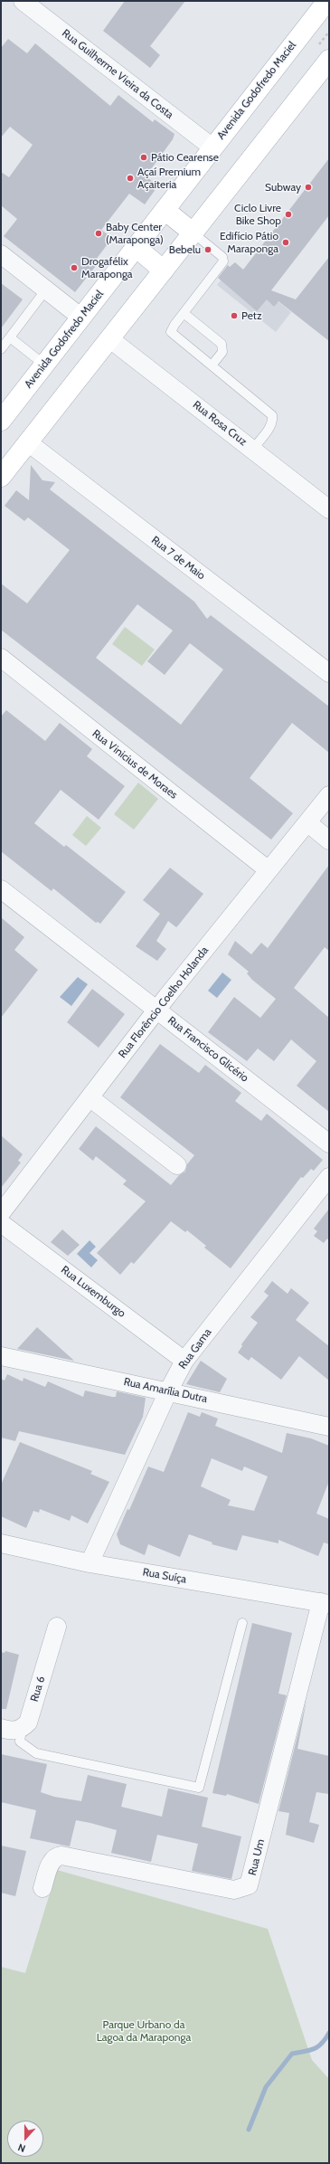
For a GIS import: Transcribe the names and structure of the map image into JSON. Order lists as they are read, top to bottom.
{
  "streets": {
    "main road": ["Avenida Godofredo Maciel"],
    "street": [
      "Rua Guilherme Vieira da Costa",
      "Rua Rosa Cruz",
      "Rua 7 de Maio",
      "Rua Vinicius de Moraes",
      "Rua Florêncio Coelho Holanda",
      "Rua Francisco Glicério",
      "Rua Luxemburgo",
      "Rua Gama",
      "Rua Amarília Dutra",
      "Rua Suíça",
      "Rua 6",
      "Rua Um"
    ]
  },
  "crossings": [
    ["Rua Guilherme Vieira da Costa", "Avenida Godofredo Maciel"],
    ["Rua Vinicius de Moraes", "Rua Florêncio Coelho Holanda"],
    ["Rua Florêncio Coelho Holanda", "Rua Francisco Glicério"],
    ["Rua Luxemburgo", "Rua Gama"],
    ["Rua Gama", "Rua Amarília Dutra"],
    ["Rua Gama", "Rua Suíça"],
    ["Rua Suíça", "Rua Um"]
  ],
  "parks": ["Parque Urbano da Lagoa da Maraponga"],
  "places": [
    "Pátio Cearense",
    "Açaí Premium Açaiteria",
    "Subway",
    "Ciclo Livre Bike Shop",
    "Baby Center (Maraponga)",
    "Edifício Pátio Maraponga",
    "Bebelu",
    "Drogafélix Maraponga",
    "Petz"
  ],
  "north": "bottom"
}
